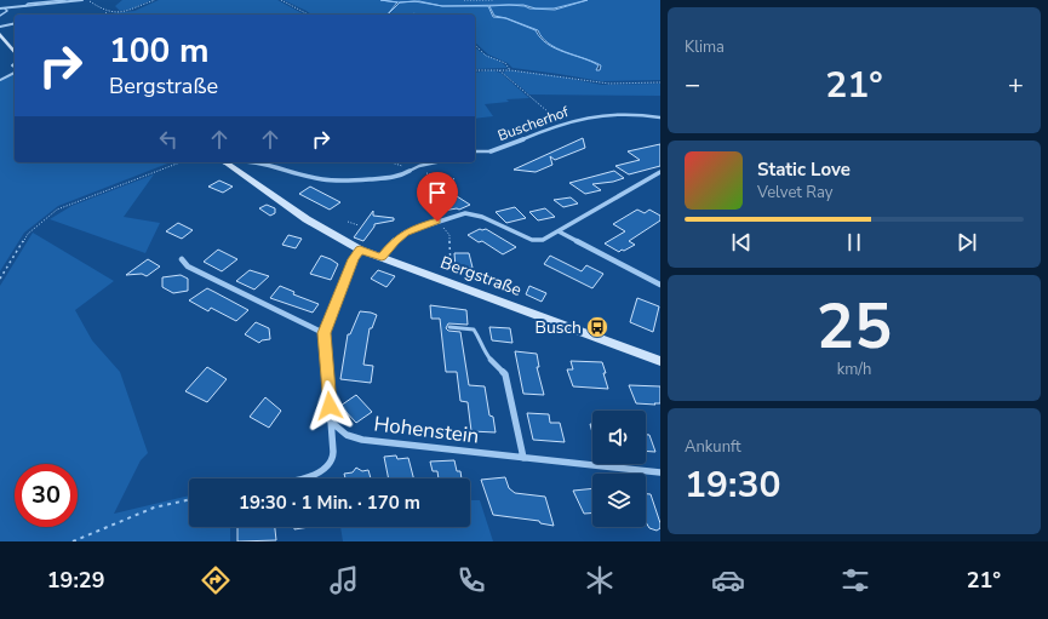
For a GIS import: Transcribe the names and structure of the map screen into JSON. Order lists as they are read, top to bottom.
{
  "streets": {
    "main road": ["Bergstraße"],
    "street": ["Buscherhof", "Hohenstein"]
  },
  "places": {
    "bus stop": ["Busch"]
  },
  "page": {
    "tile": [
      "Klima",
      ["25", "km/h"],
      ["Ankunft", "19:30"]
    ],
    "turn": ["100 m", "Bergstraße"],
    "heat": ["−", "21°", "+"],
    "song": ["Static Love", "Velvet Ray"],
    "limit": "30",
    "trip": "19:30 · 1 Min. · 170 m",
    "tabs": ["19:29", "21°"]
  }
}
